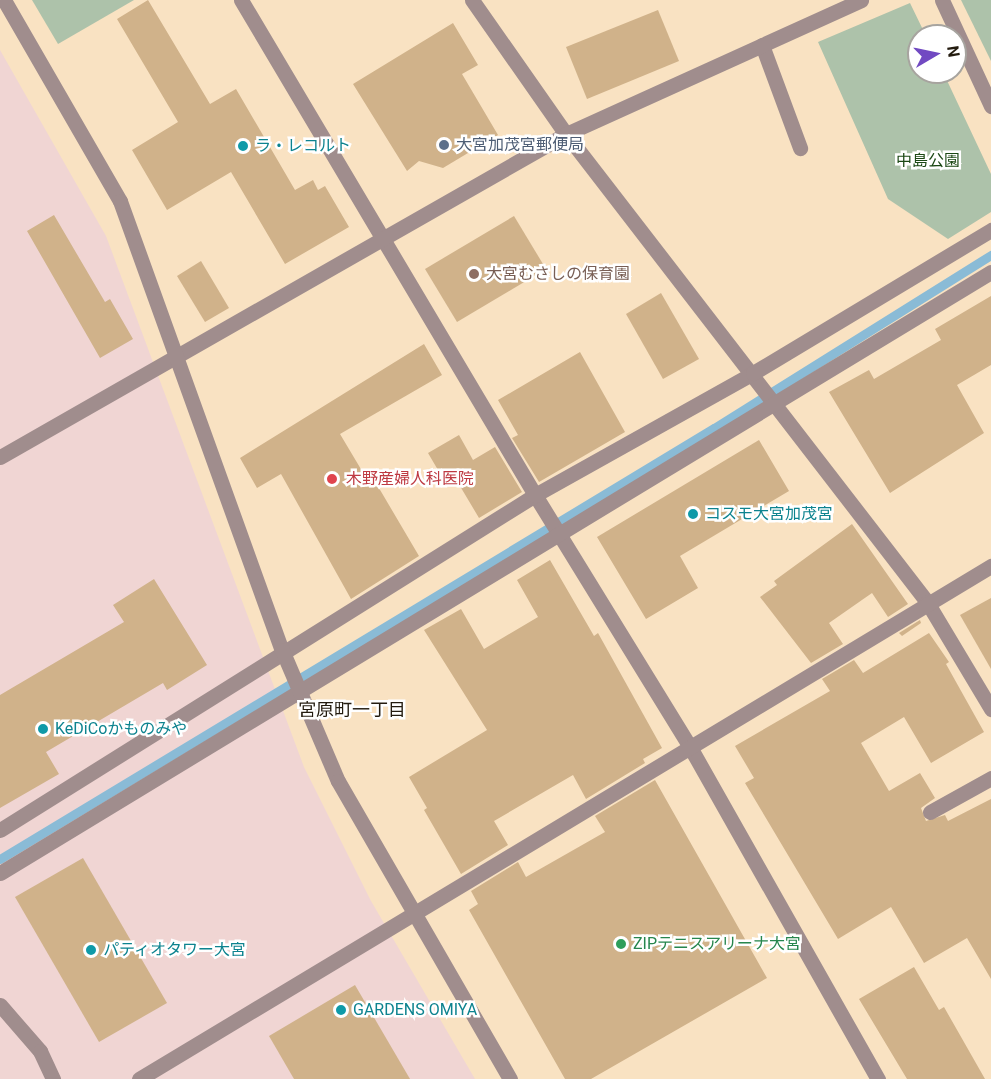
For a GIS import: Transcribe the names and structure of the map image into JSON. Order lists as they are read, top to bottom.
{
  "districts": ["宮原町一丁目"],
  "parks": ["中島公園"],
  "places": [
    "大宮加茂宮郵便局",
    "ラ・レコルト",
    "大宮むさしの保育園",
    "木野産婦人科医院",
    "コスモ大宮加茂宮",
    "KeDiCoかものみや",
    "ZIPテニスアリーナ大宮",
    "パティオタワー大宮",
    "GARDENS OMIYA"
  ],
  "north": "right"
}
